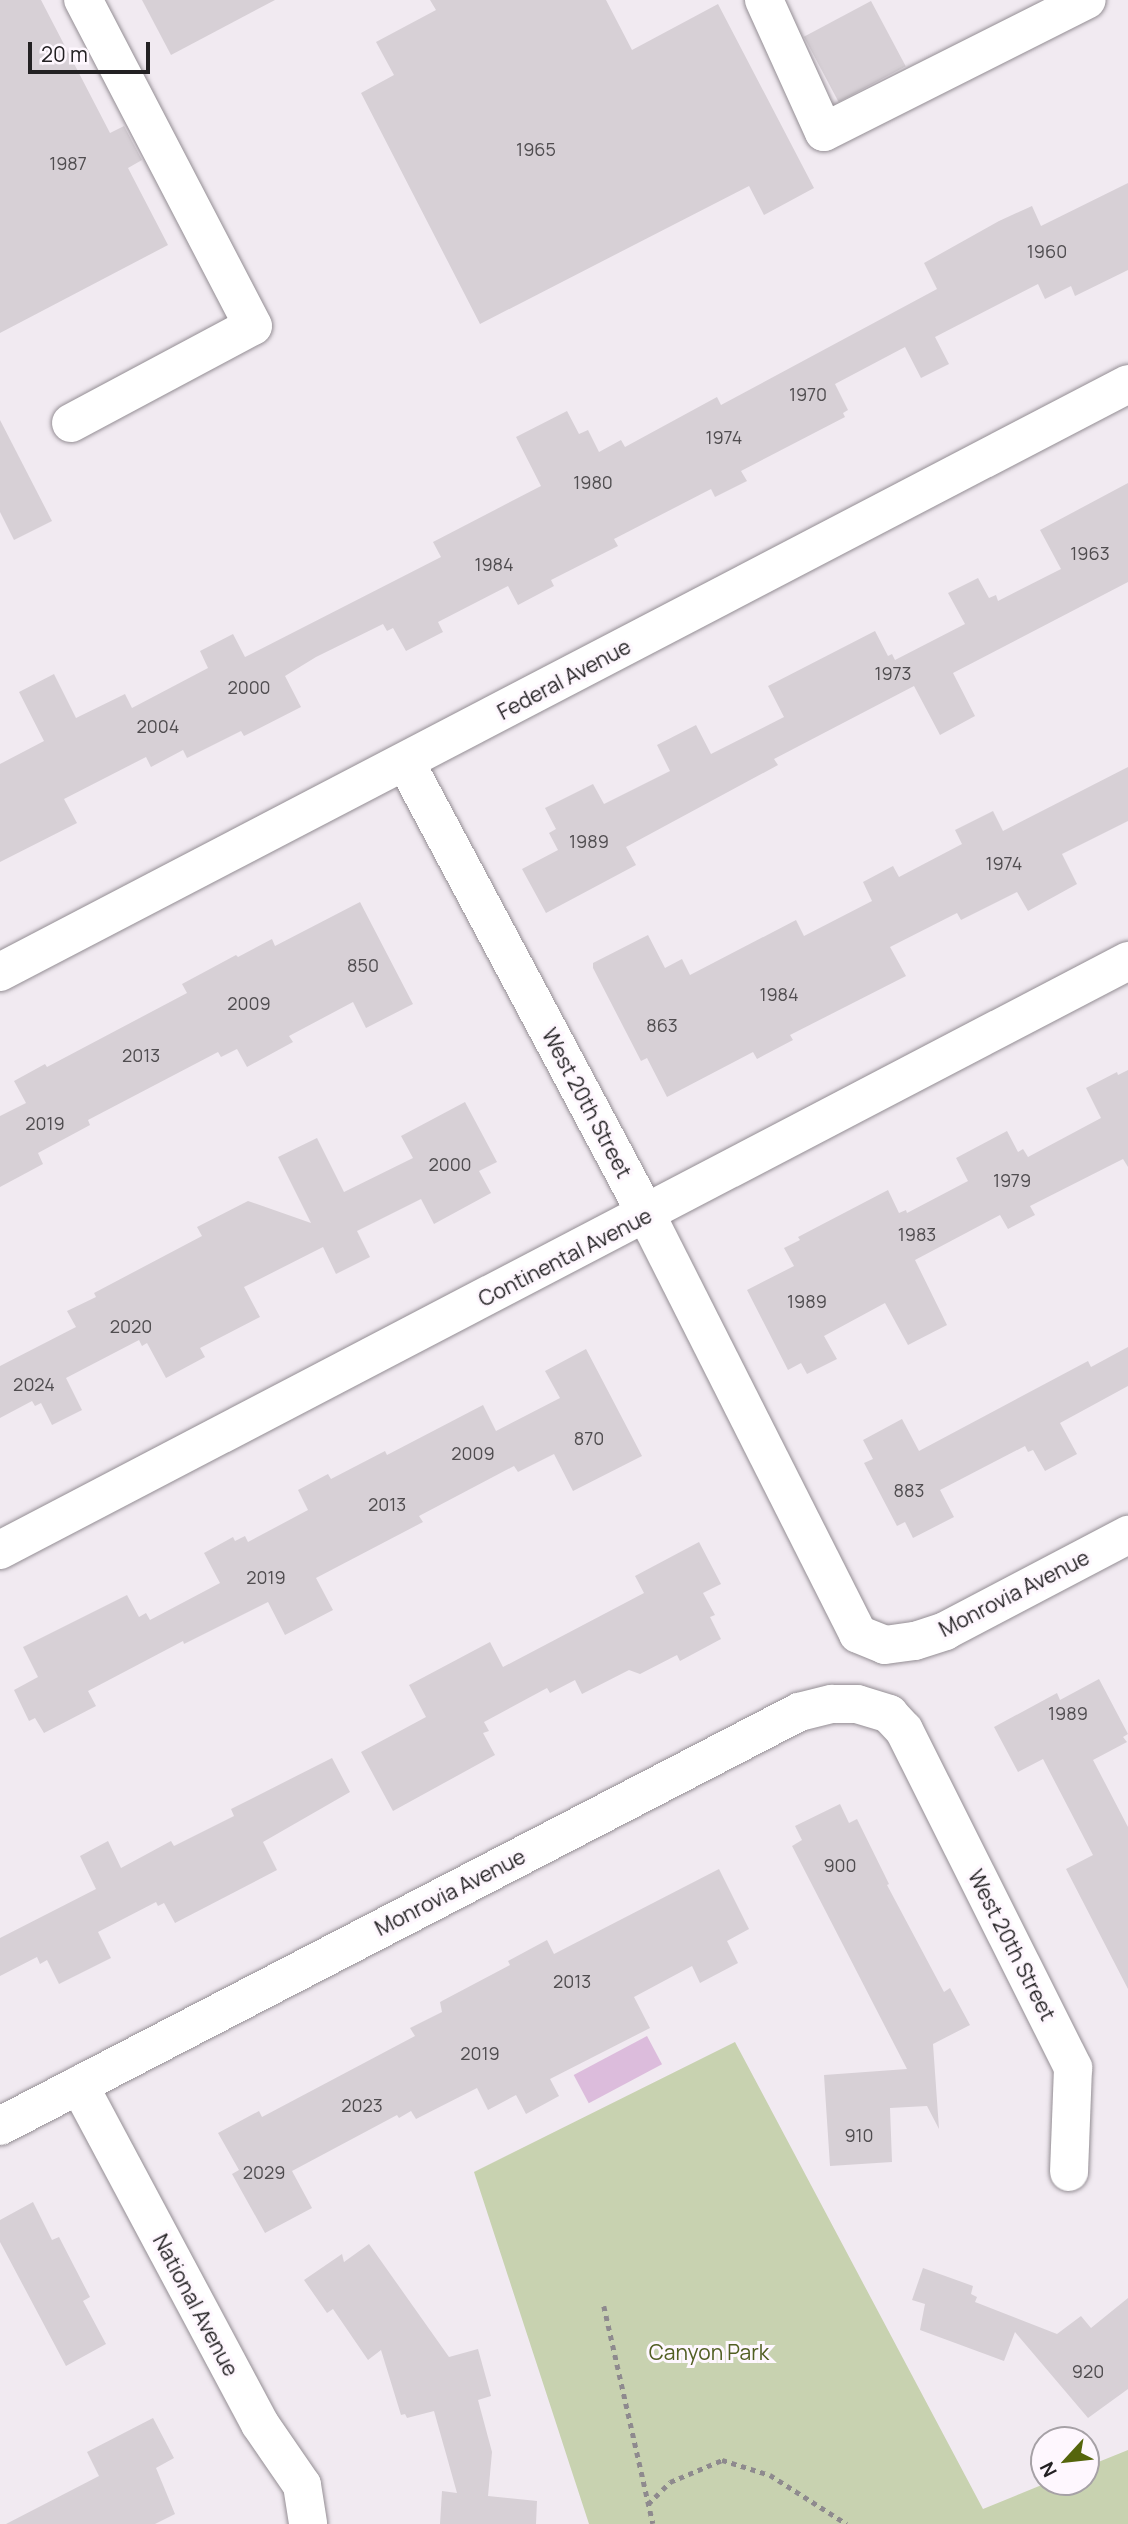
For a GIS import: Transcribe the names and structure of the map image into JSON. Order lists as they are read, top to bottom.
{
  "streets": {
    "street": [
      "Federal Avenue",
      "West 20th Street",
      "Continental Avenue",
      "Monrovia Avenue",
      "National Avenue"
    ]
  },
  "crossings": [
    ["Federal Avenue", "West 20th Street"],
    ["West 20th Street", "Continental Avenue"],
    ["West 20th Street", "Monrovia Avenue"],
    ["Monrovia Avenue", "National Avenue"]
  ],
  "parks": ["Canyon Park"],
  "house_numbers": [
    "1965",
    "1987",
    "1960",
    "1970",
    "1974",
    "1980",
    "1963",
    "1984",
    "1973",
    "2000",
    "2004",
    "1989",
    "1974",
    "850",
    "1984",
    "2009",
    "863",
    "2013",
    "2019",
    "2000",
    "1979",
    "1983",
    "1989",
    "2020",
    "2024",
    "870",
    "2009",
    "883",
    "2013",
    "2019",
    "1989",
    "900",
    "2013",
    "2019",
    "2023",
    "910",
    "2029",
    "920"
  ],
  "scale_bar": "20 m",
  "north": "bottom left"
}
